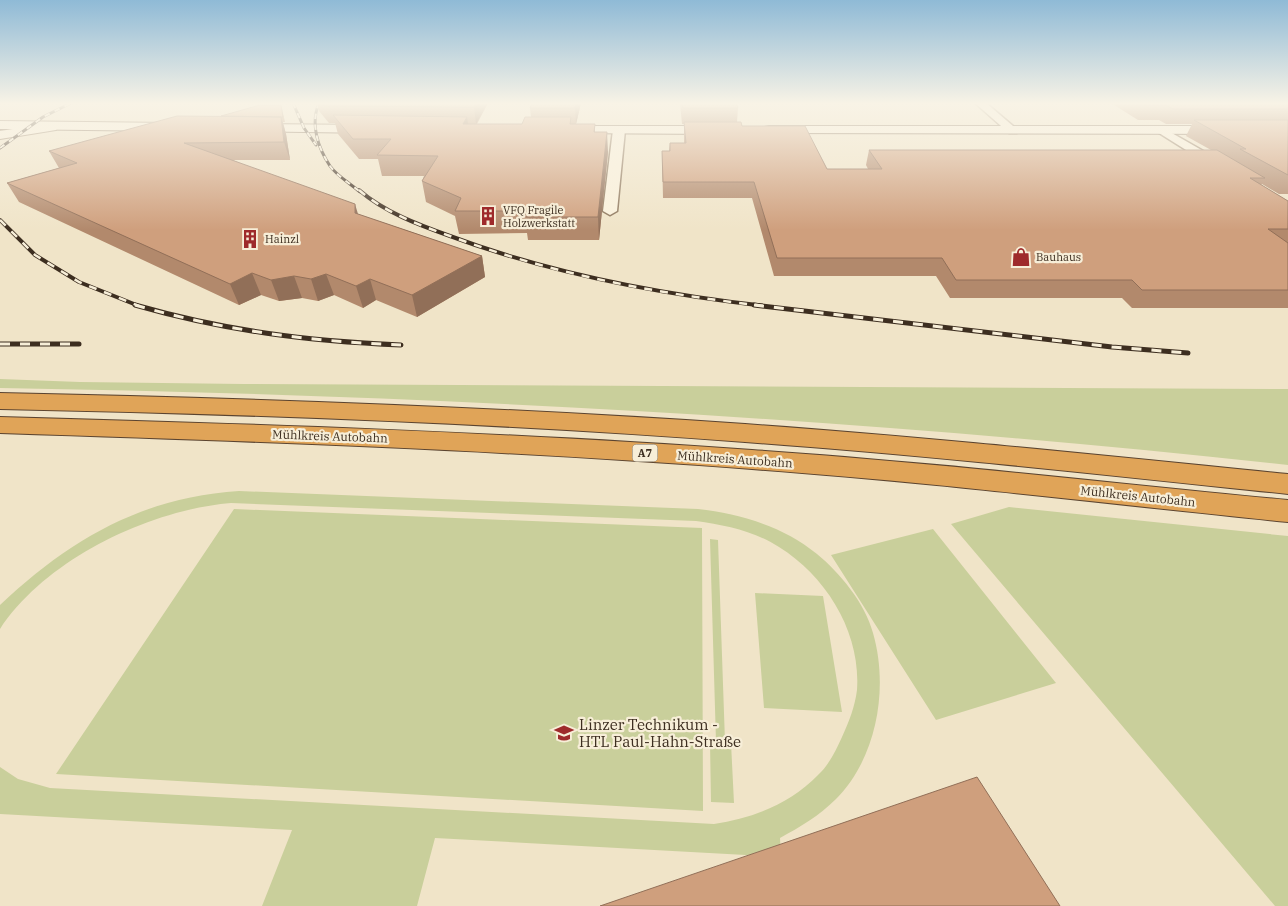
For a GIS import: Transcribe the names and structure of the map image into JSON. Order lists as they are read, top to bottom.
{
  "streets": {
    "highway": ["Mühlkreis Autobahn", "A7"]
  },
  "places": {
    "building": ["VFQ Fragile Holzwerkstatt", "Hainzl"],
    "shop": ["Bauhaus"],
    "school or university": ["Linzer Technikum - HTL Paul-Hahn-Straße"]
  }
}
